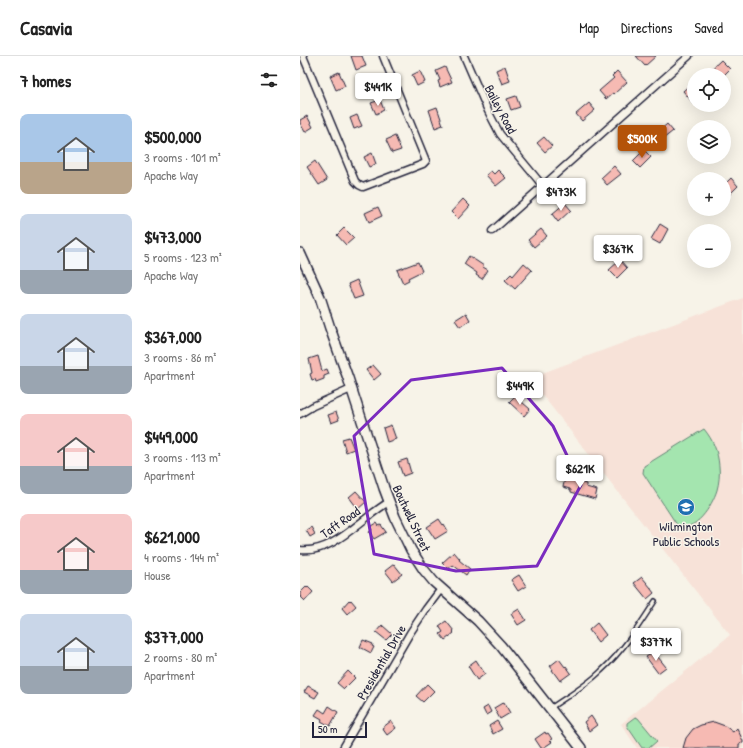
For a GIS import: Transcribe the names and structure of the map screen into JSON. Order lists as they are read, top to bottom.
{
  "streets": {
    "street": [
      "Bailey Road",
      "Boutwell Street",
      "Taft Road",
      "Presidential Drive"
    ]
  },
  "crossings": [
    ["Boutwell Street", "Taft Road"],
    ["Boutwell Street", "Presidential Drive"]
  ],
  "places": {
    "school or university": ["Wilmington Public Schools"]
  },
  "scale_bar": "50 m",
  "page": {
    "header": "Casavia",
    "nav": ["Map", "Directions", "Saved"],
    "heading": "7 homes",
    "map_buttons": ["+", "−"],
    "price": [
      "$441K",
      "$500K",
      "$473K",
      "$367K",
      "$449K",
      "$621K",
      "$377K"
    ],
    "list": [
      {
        "name": "$500,000",
        "note": "3 rooms · 101 m² · Apache Way"
      },
      {
        "name": "$473,000",
        "note": "5 rooms · 123 m² · Apache Way"
      },
      {
        "name": "$367,000",
        "note": "3 rooms · 86 m² · Apartment"
      },
      {
        "name": "$449,000",
        "note": "3 rooms · 113 m² · Apartment"
      },
      {
        "name": "$621,000",
        "note": "4 rooms · 144 m² · House"
      },
      {
        "name": "$377,000",
        "note": "2 rooms · 80 m² · Apartment"
      }
    ],
    "scale": "50 m"
  }
}
